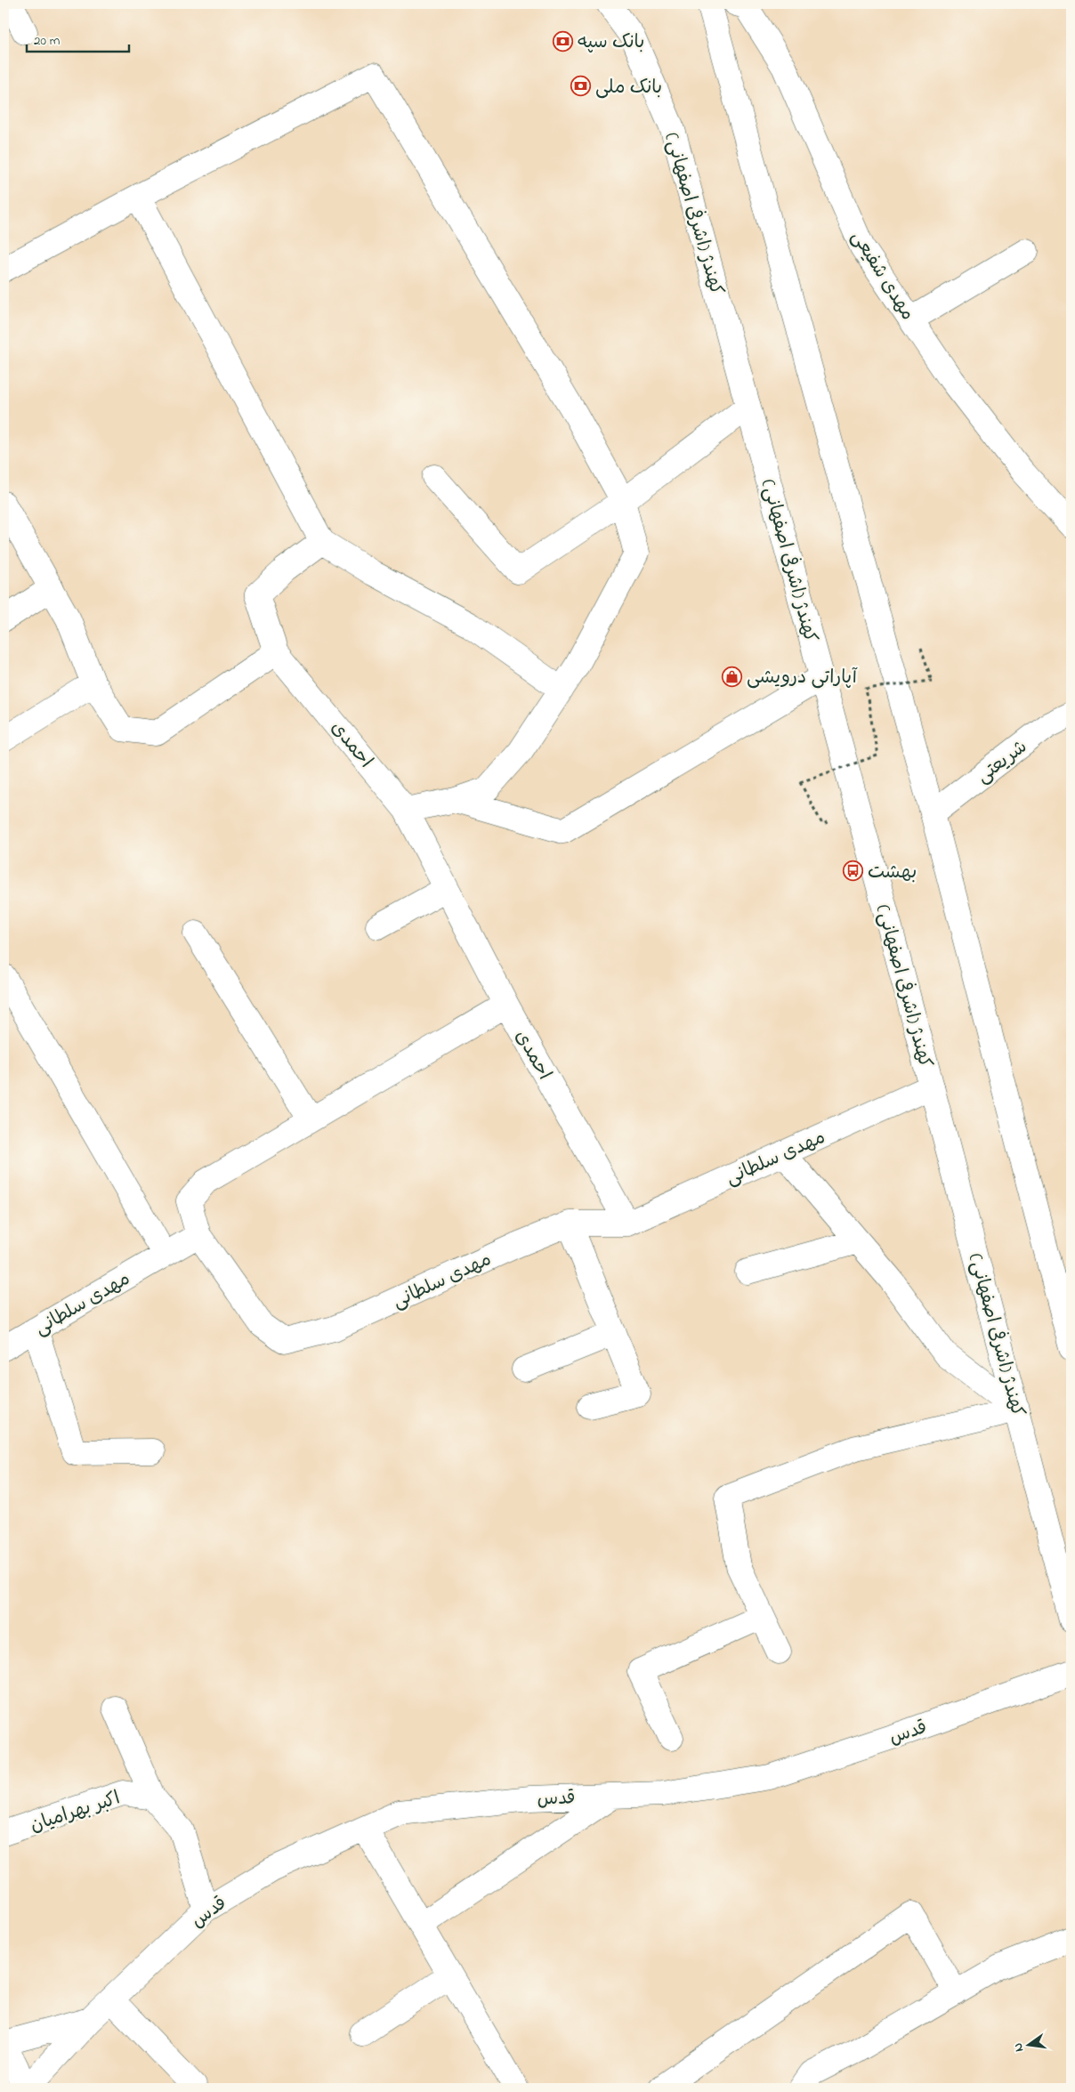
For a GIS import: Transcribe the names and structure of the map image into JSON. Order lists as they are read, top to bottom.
{
  "streets": {
    "street": [
      "کهندژ (اشرفی اصفهانی)",
      "مهدی شفیعی",
      "احمدی",
      "شریعتی",
      "مهدی سلطانی",
      "قدس",
      "اکبر بهرامیان"
    ]
  },
  "crossings": [
    ["کهندژ (اشرفی اصفهانی)", "مهدی سلطانی"],
    ["احمدی", "مهدی سلطانی"]
  ],
  "places": {
    "bank": ["بانک سپه", "بانک ملی"],
    "shop": ["آپاراتی درویشی"],
    "bus stop": ["بهشت"]
  },
  "scale_bar": "20 m",
  "north": "left"
}
